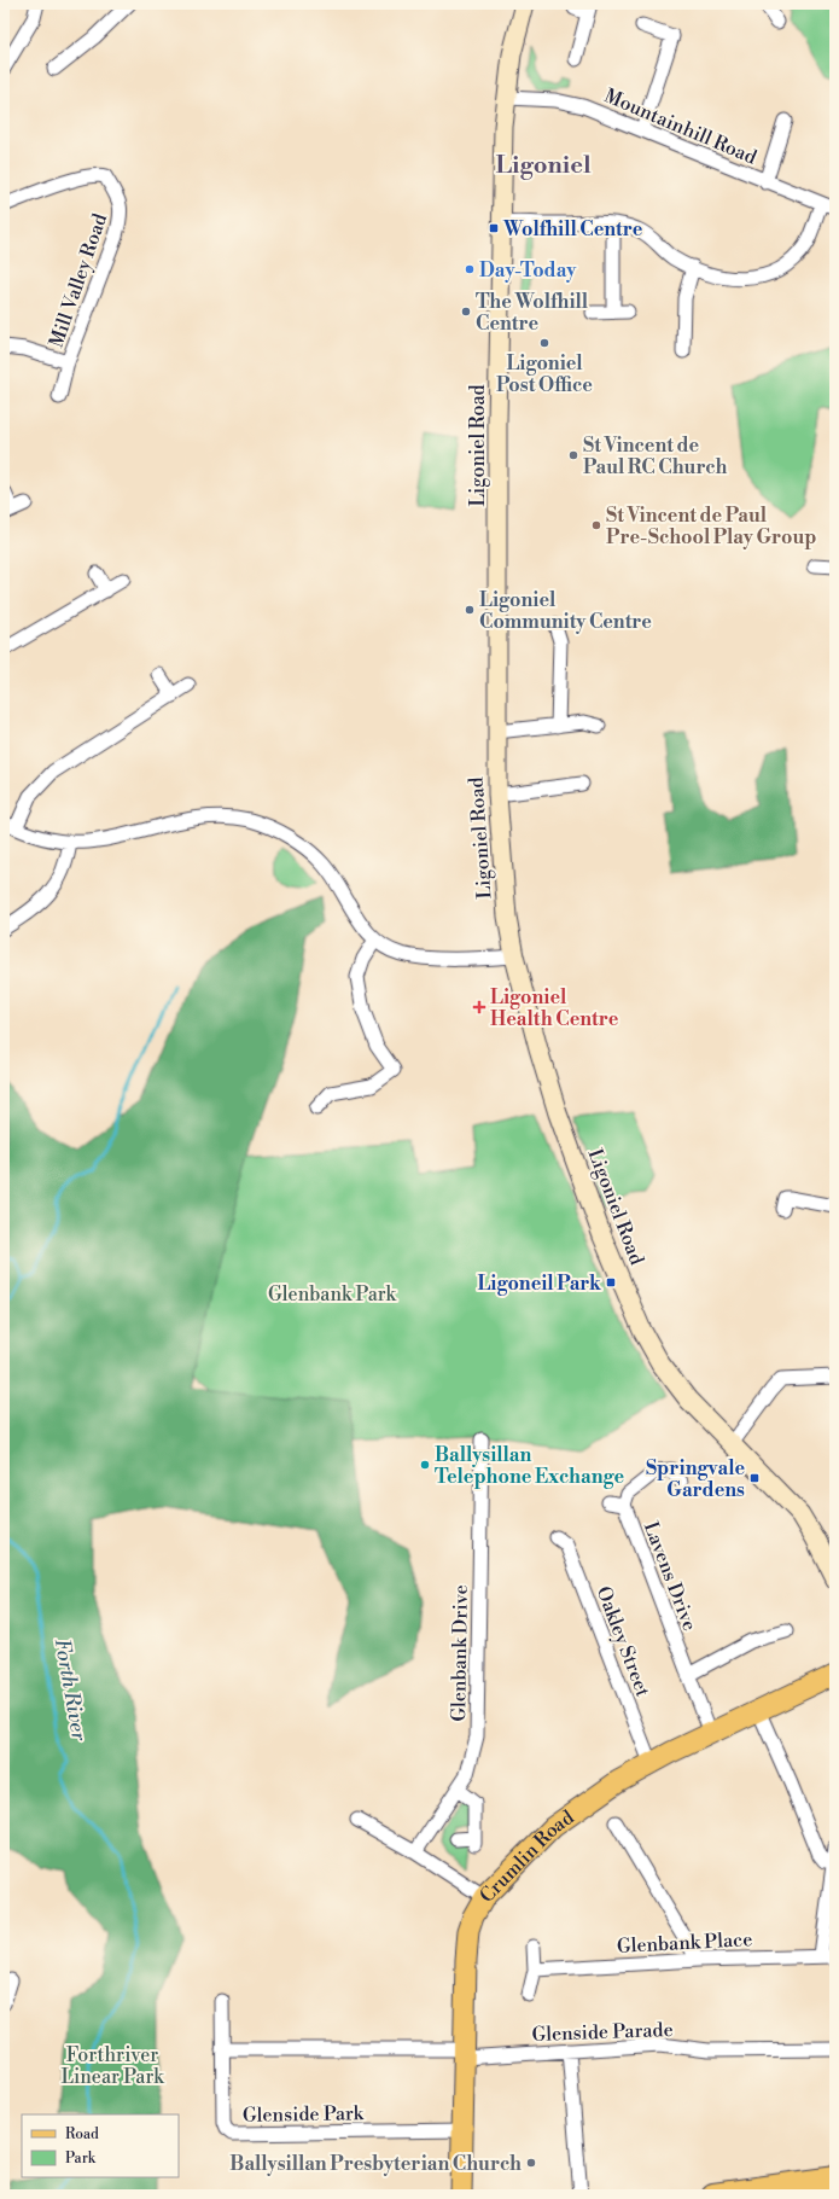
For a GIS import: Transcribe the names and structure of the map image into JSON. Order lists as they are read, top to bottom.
{
  "streets": {
    "main road": ["Crumlin Road"],
    "street": [
      "Mountainhill Road",
      "Mill Valley Road",
      "Ligoniel Road",
      "Lavens Drive",
      "Oakley Street",
      "Glenbank Drive",
      "Glenbank Place",
      "Glenside Parade",
      "Glenside Park"
    ]
  },
  "crossings": [
    ["Mountainhill Road", "Ligoniel Road"],
    ["Lavens Drive", "Crumlin Road"],
    ["Oakley Street", "Crumlin Road"],
    ["Crumlin Road", "Glenside Parade"],
    ["Crumlin Road", "Glenside Park"]
  ],
  "districts": ["Ligoniel"],
  "water": ["Forth River"],
  "parks": ["Glenbank Park", "Forthriver Linear Park"],
  "places": {
    "transit": ["Wolfhill Centre", "Ligoneil Park", "Springvale Gardens"],
    "other": [
      "Day-Today",
      "The Wolfhill Centre",
      "Ligoniel Post Office",
      "St Vincent de Paul RC Church",
      "St Vincent de Paul Pre-School Play Group",
      "Ligoniel Community Centre",
      "Ballysillan Telephone Exchange",
      "Ballysillan Presbyterian Church"
    ],
    "health": ["Ligoniel Health Centre"]
  },
  "legend": ["Road", "Park"]
}
